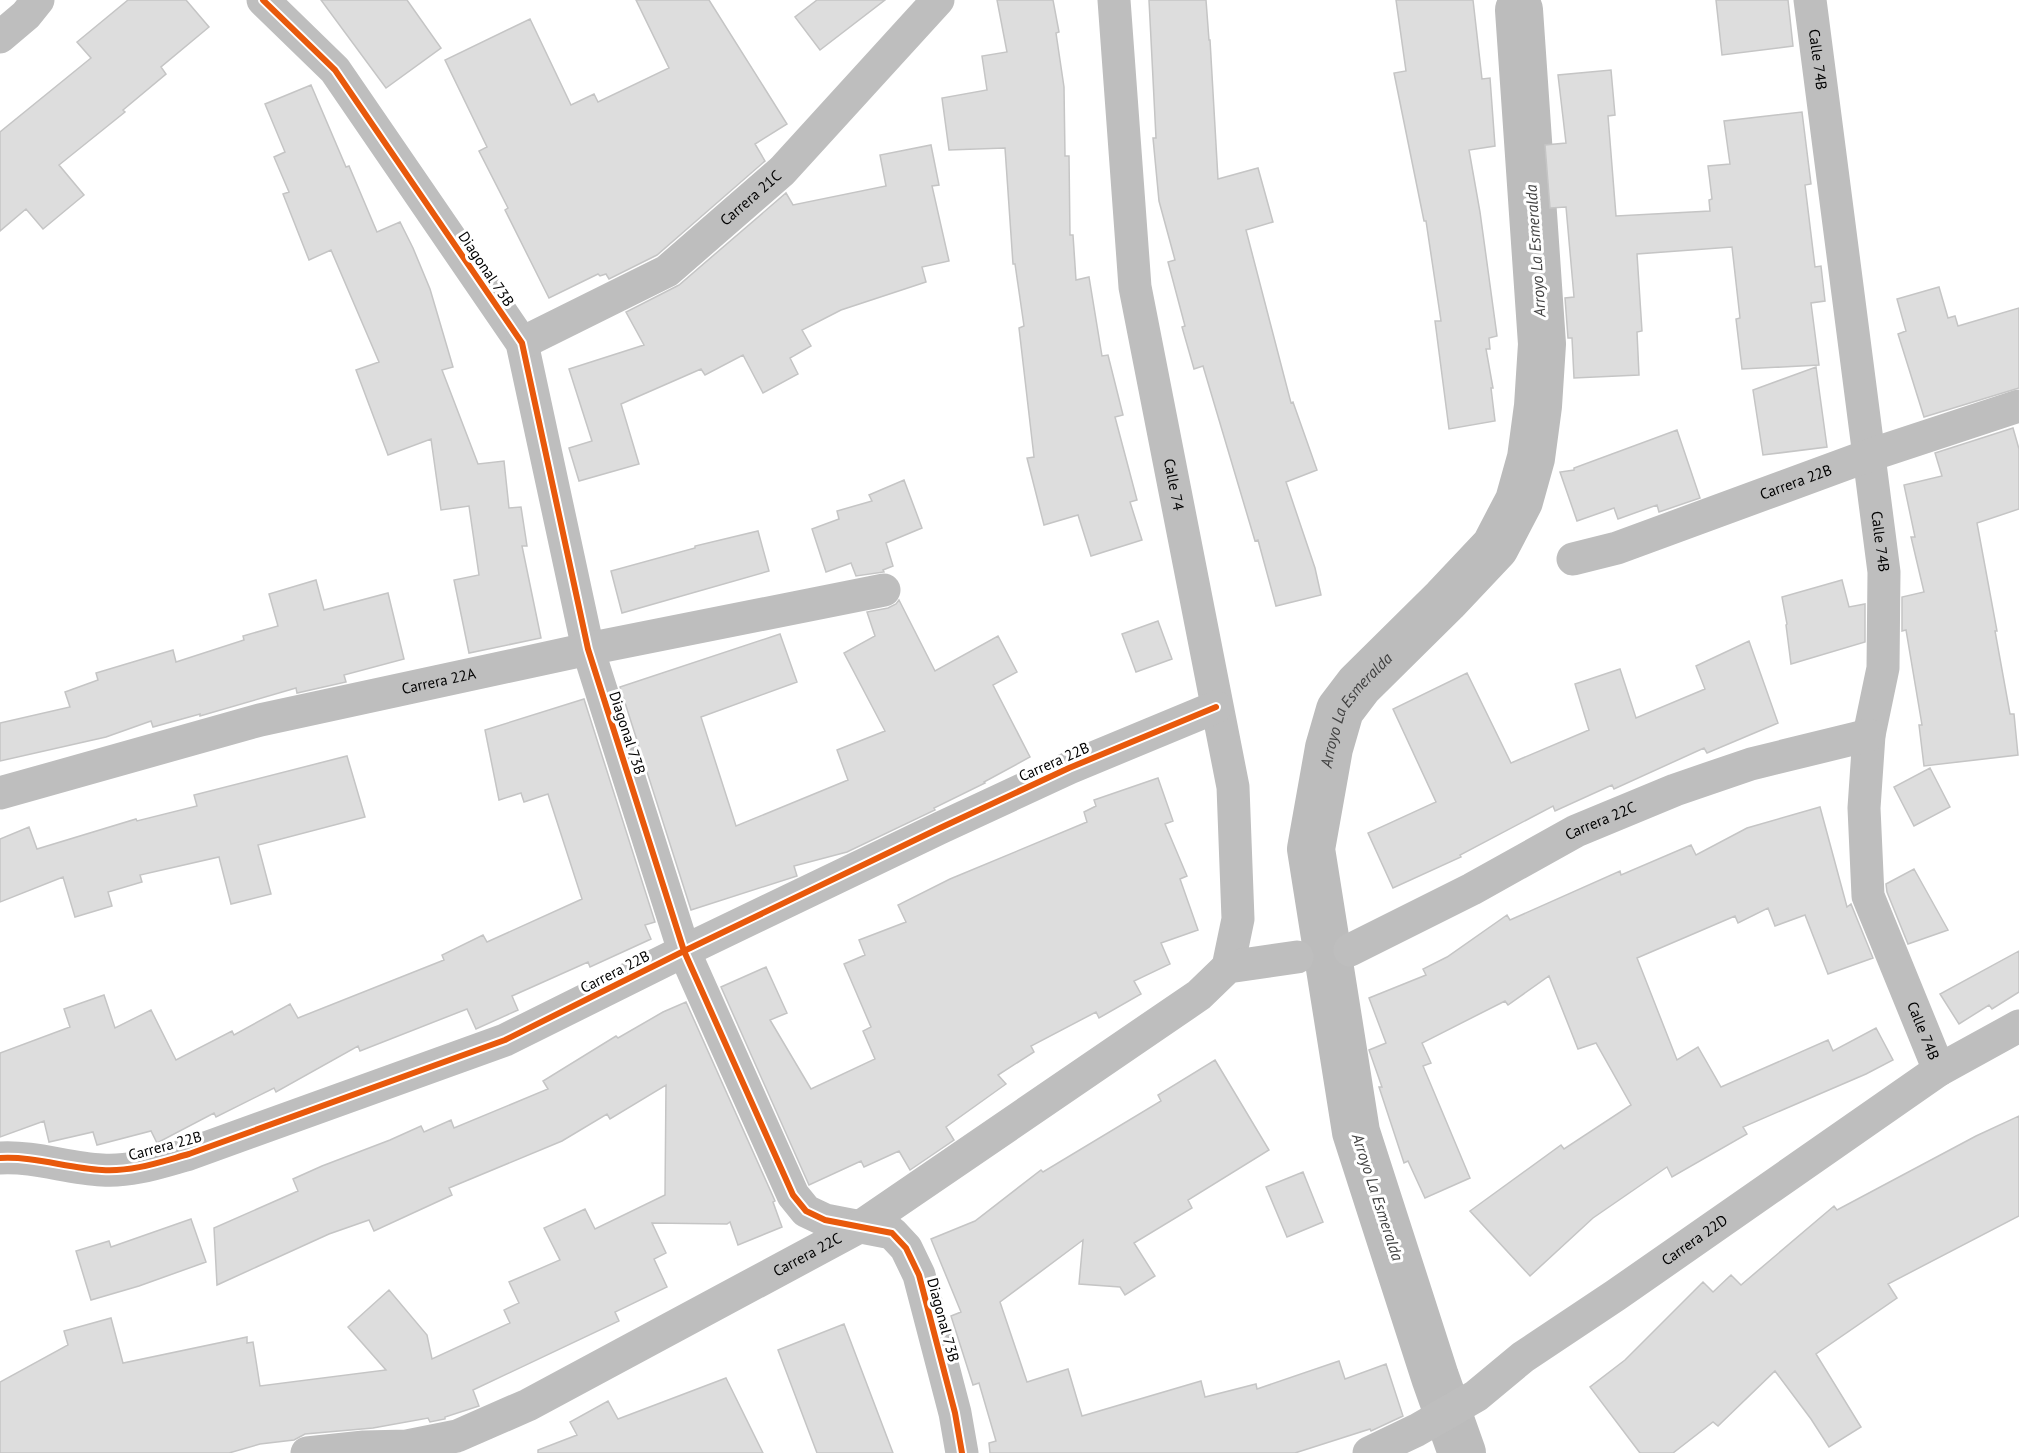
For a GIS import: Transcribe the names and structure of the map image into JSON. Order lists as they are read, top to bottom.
{
  "streets": {
    "street": [
      "Calle 74B",
      "Carrera 21C",
      "Diagonal 73B",
      "Carrera 22B",
      "Calle 74",
      "Carrera 22A",
      "Carrera 22C",
      "Carrera 22D"
    ]
  },
  "crossings": [
    ["Calle 74B", "Carrera 22B"],
    ["Calle 74B", "Carrera 22C"],
    ["Calle 74B", "Carrera 22D"],
    ["Carrera 21C", "Diagonal 73B"],
    ["Diagonal 73B", "Carrera 22B"],
    ["Diagonal 73B", "Carrera 22A"],
    ["Diagonal 73B", "Carrera 22C"],
    ["Carrera 22B", "Calle 74"],
    ["Calle 74", "Carrera 22C"]
  ],
  "water": ["Arroyo La Esmeralda"]
}
